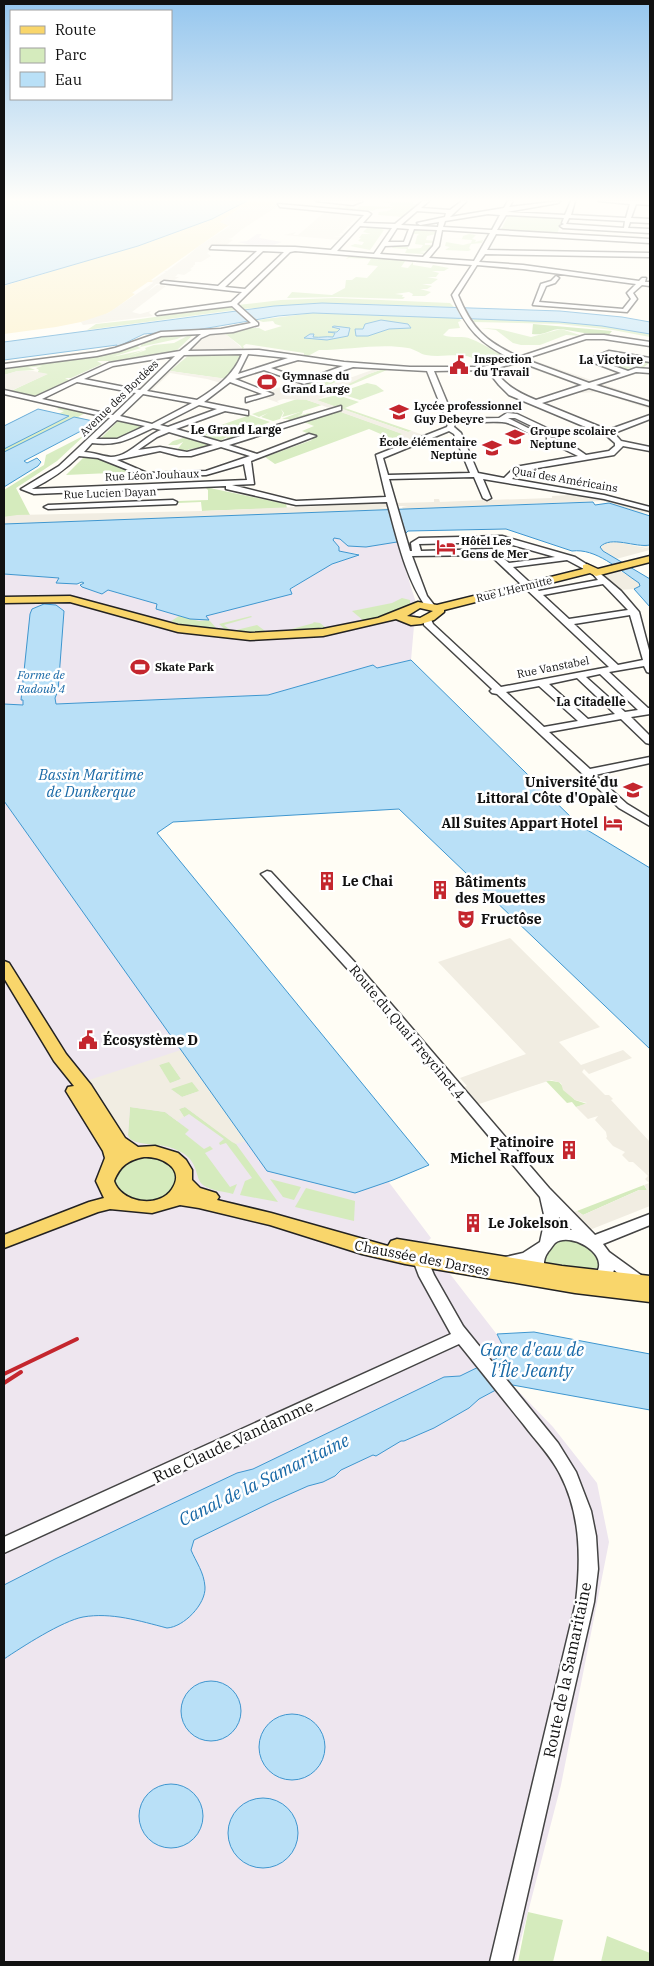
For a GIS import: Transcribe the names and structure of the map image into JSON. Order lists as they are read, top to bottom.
{
  "streets": {
    "main road": ["Rue L'Hermitte", "Chaussée des Darses"],
    "street": [
      "Avenue des Bordées",
      "Rue Léon Jouhaux",
      "Quai des Américains",
      "Rue Lucien Dayan",
      "Rue Vanstabel",
      "Route du Quai Freycinet 4",
      "Rue Claude Vandamme",
      "Route de la Samaritaine"
    ]
  },
  "crossings": [
    ["Avenue des Bordées", "Rue Léon Jouhaux"],
    ["Rue Léon Jouhaux", "Rue Lucien Dayan"],
    ["Route du Quai Freycinet 4", "Chaussée des Darses"],
    ["Rue Claude Vandamme", "Route de la Samaritaine"]
  ],
  "districts": ["La Victoire", "Le Grand Large", "La Citadelle"],
  "water": [
    "Forme de Radoub 4",
    "Bassin Maritime de Dunkerque",
    "Gare d'eau de l'Île Jeanty",
    "Canal de la Samaritaine"
  ],
  "places": {
    "public building": ["Inspection du Travail", "Écosystème D"],
    "sports": ["Gymnase du Grand Large", "Skate Park"],
    "school or university": [
      "Lycée professionnel Guy Debeyre",
      "Groupe scolaire Neptune",
      "École élémentaire Neptune",
      "Université du Littoral Côte d'Opale"
    ],
    "hotel": ["Hôtel Les Gens de Mer", "All Suites Appart Hotel"],
    "building": [
      "Le Chai",
      "Bâtiments des Mouettes",
      "Patinoire Michel Raffoux",
      "Le Jokelson"
    ],
    "theatre": ["Fructôse"]
  },
  "legend": ["Route", "Parc", "Eau"]
}
